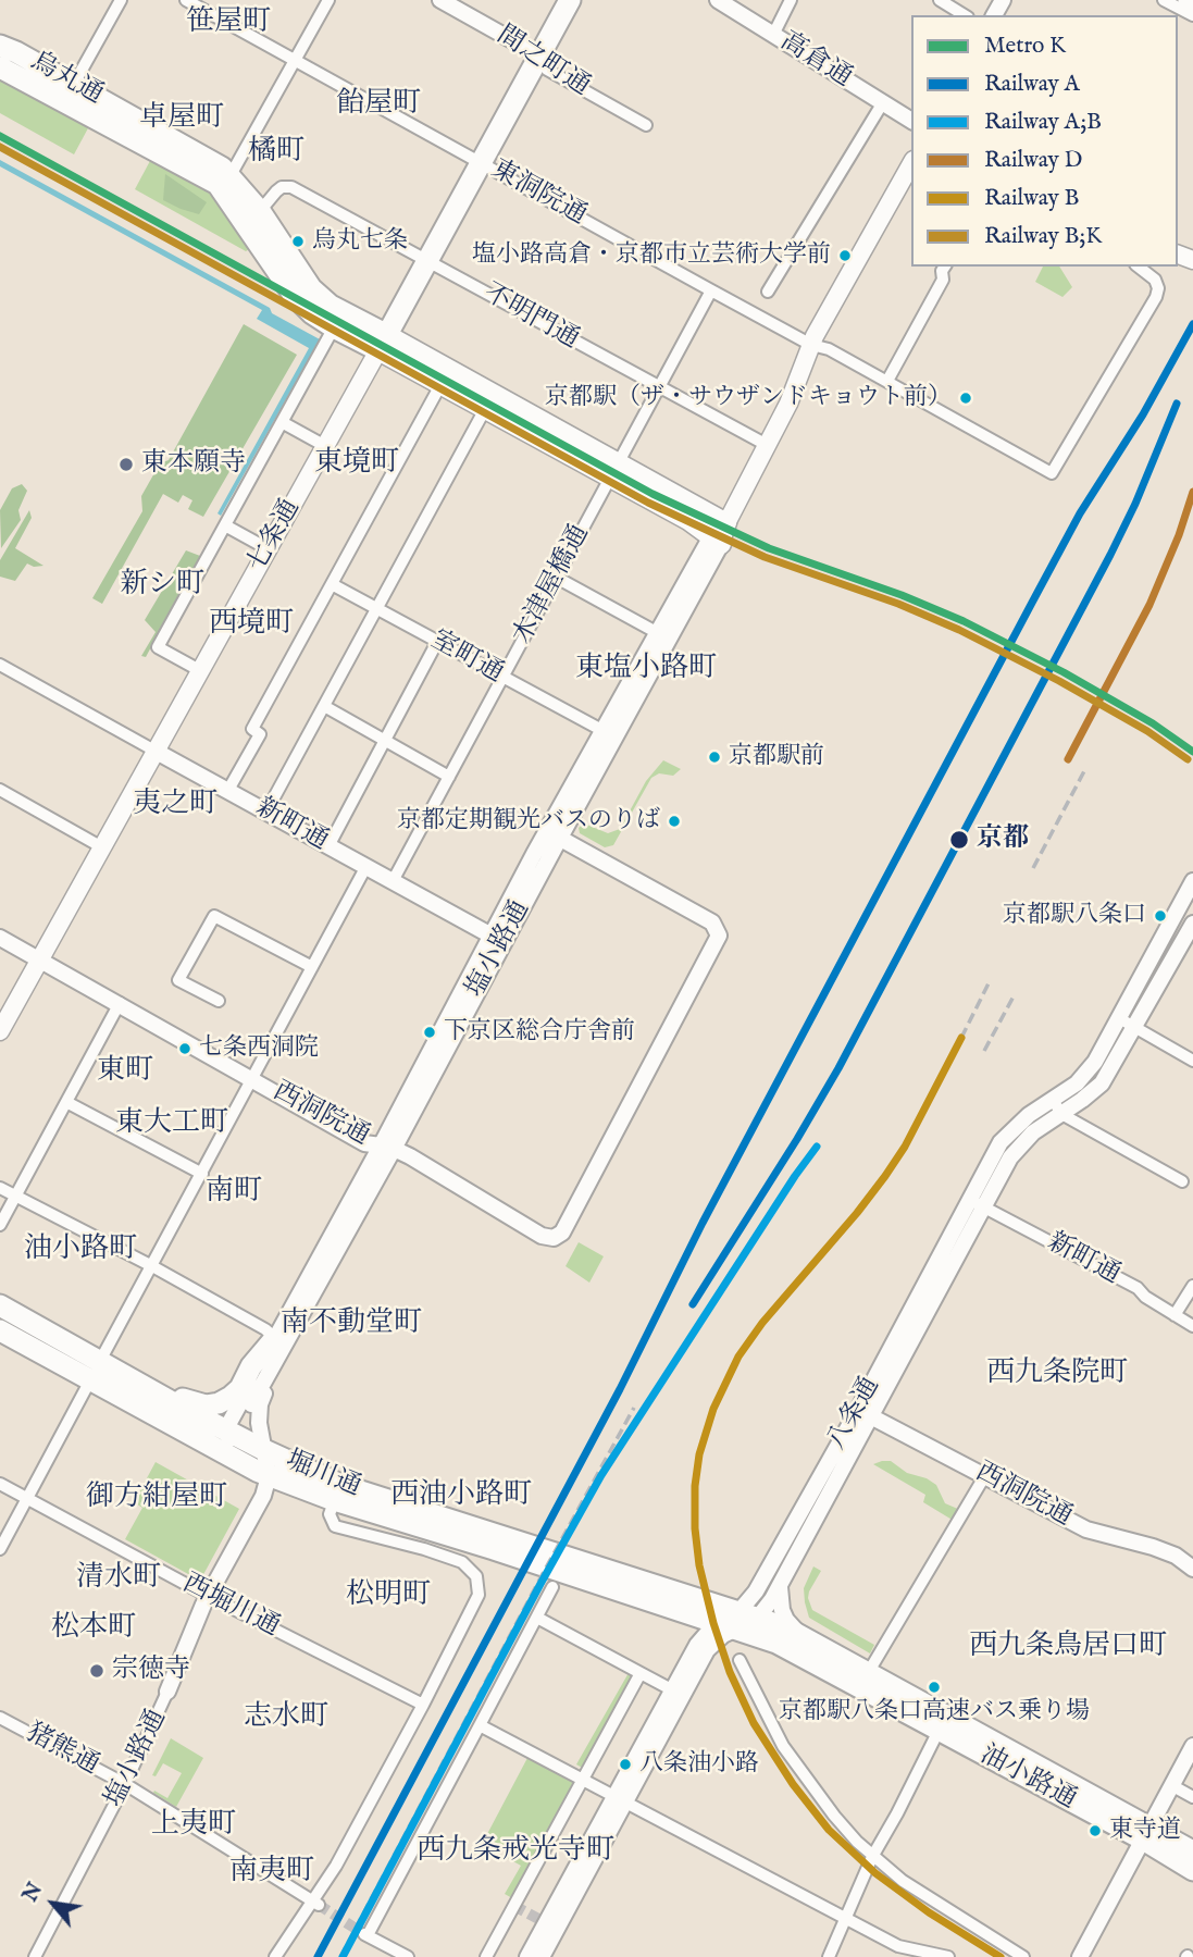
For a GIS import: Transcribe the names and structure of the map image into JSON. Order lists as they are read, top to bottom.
{
  "streets": {
    "highway": [
      "烏丸通",
      "七条通",
      "堀川通",
      "油小路通"
    ],
    "main road": ["塩小路通"],
    "street": [
      "高倉通",
      "間之町通",
      "東洞院通",
      "不明門通",
      "木津屋橋通",
      "室町通",
      "新町通",
      "西洞院通",
      "八条通",
      "西堀川通",
      "猪熊通"
    ]
  },
  "crossings": [
    ["間之町通", "七条通"],
    ["烏丸通", "不明門通"],
    ["烏丸通", "七条通"],
    ["烏丸通", "木津屋橋通"],
    ["烏丸通", "塩小路通"],
    ["東洞院通", "七条通"],
    ["東洞院通", "木津屋橋通"],
    ["東洞院通", "塩小路通"],
    ["不明門通", "七条通"],
    ["不明門通", "木津屋橋通"],
    ["不明門通", "塩小路通"],
    ["七条通", "新町通"],
    ["七条通", "西洞院通"],
    ["木津屋橋通", "室町通"],
    ["木津屋橋通", "新町通"],
    ["室町通", "塩小路通"],
    ["新町通", "塩小路通"],
    ["新町通", "八条通"],
    ["塩小路通", "西洞院通"],
    ["塩小路通", "堀川通"],
    ["塩小路通", "西堀川通"],
    ["塩小路通", "猪熊通"],
    ["西洞院通", "八条通"],
    ["八条通", "堀川通"],
    ["八条通", "油小路通"],
    ["堀川通", "油小路通"]
  ],
  "districts": [
    "笹屋町",
    "飴屋町",
    "卓屋町",
    "橘町",
    "東境町",
    "新シ町",
    "西境町",
    "東塩小路町",
    "夷之町",
    "東町",
    "東大工町",
    "南町",
    "油小路町",
    "南不動堂町",
    "西九条院町",
    "西油小路町",
    "御方紺屋町",
    "清水町",
    "松明町",
    "松本町",
    "西九条鳥居口町",
    "志水町",
    "上夷町",
    "西九条戒光寺町",
    "南夷町"
  ],
  "places": [
    "烏丸七条",
    "塩小路高倉・京都市立芸術大学前",
    "京都駅（ザ・サウザンドキョウト前）",
    "東本願寺",
    "京都駅前",
    "京都定期観光バスのりば",
    "京都",
    "京都駅八条口",
    "下京区総合庁舎前",
    "七条西洞院",
    "宗徳寺",
    "京都駅八条口高速バス乗り場",
    "八条油小路",
    "東寺道"
  ],
  "lines": [
    "metro line K",
    "rail line B;K",
    "rail line A",
    "rail line D",
    "rail line B",
    "rail line A;B"
  ],
  "legend": [
    "Metro K",
    "Railway A",
    "Railway A;B",
    "Railway D",
    "Railway B",
    "Railway B;K"
  ],
  "north": "top left"
}
